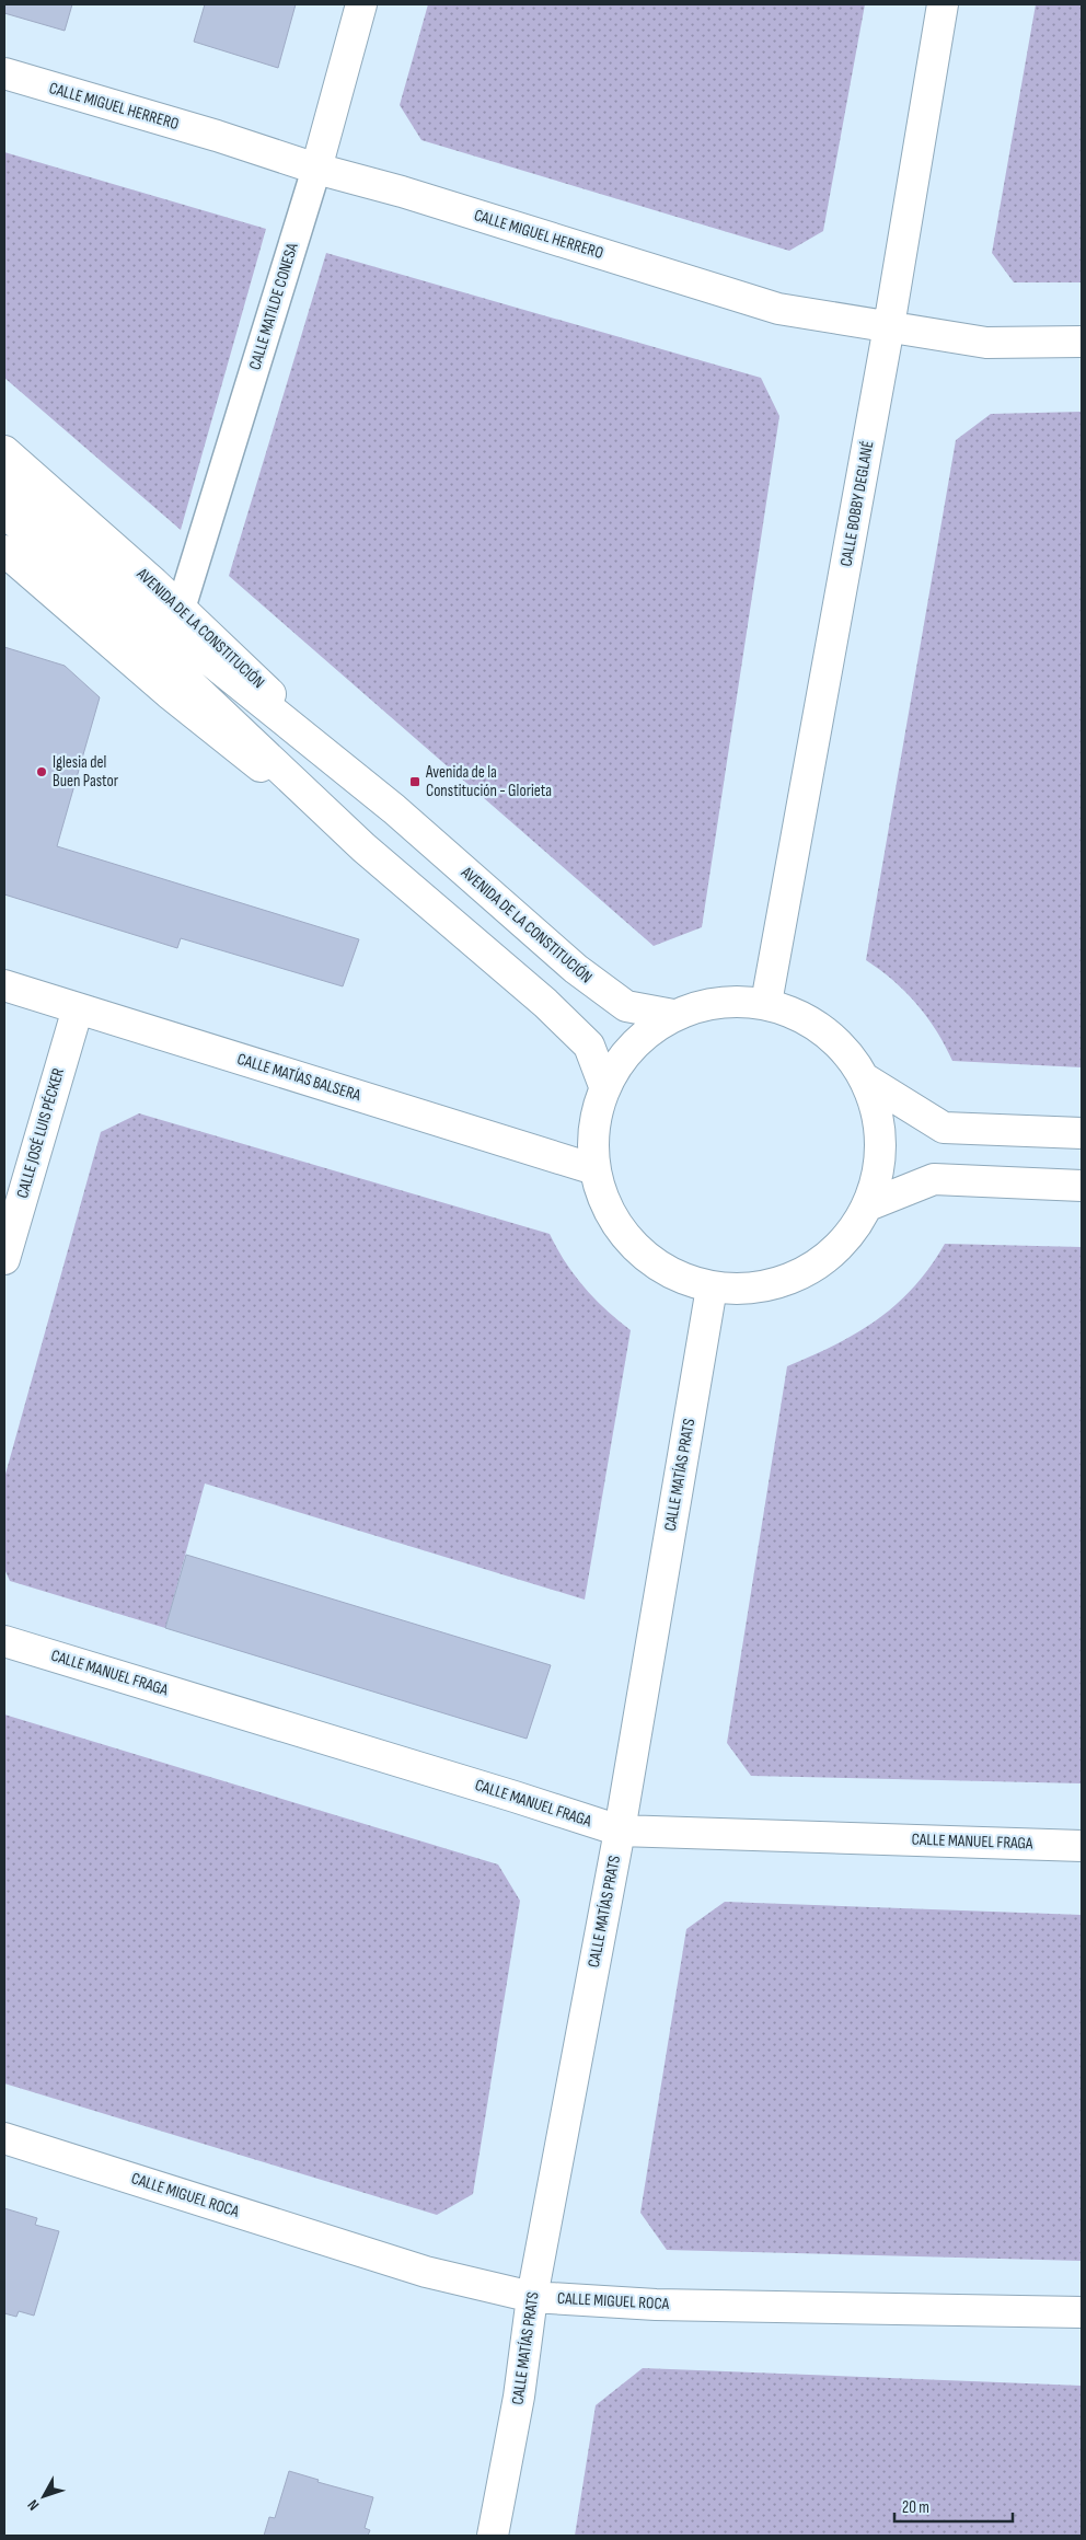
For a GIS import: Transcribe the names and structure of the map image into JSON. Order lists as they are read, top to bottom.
{
  "streets": {
    "street": [
      "CALLE MIGUEL HERRERO",
      "CALLE MATILDE CONESA",
      "CALLE BOBBY DEGLANÉ",
      "AVENIDA DE LA CONSTITUCIÓN",
      "CALLE MATÍAS BALSERA",
      "CALLE JOSÉ LUIS PÉCKER",
      "CALLE MATÍAS PRATS",
      "CALLE MANUEL FRAGA",
      "CALLE MIGUEL ROCA"
    ]
  },
  "crossings": [
    ["CALLE MIGUEL HERRERO", "CALLE MATILDE CONESA"],
    ["CALLE MIGUEL HERRERO", "CALLE BOBBY DEGLANÉ"],
    ["CALLE MATILDE CONESA", "AVENIDA DE LA CONSTITUCIÓN"],
    ["CALLE MATÍAS BALSERA", "CALLE JOSÉ LUIS PÉCKER"],
    ["CALLE MATÍAS PRATS", "CALLE MANUEL FRAGA"],
    ["CALLE MATÍAS PRATS", "CALLE MIGUEL ROCA"]
  ],
  "places": {
    "other": ["Iglesia del Buen Pastor"],
    "transit": ["Avenida de la Constitución - Glorieta"]
  },
  "scale_bar": "20 m",
  "north": "bottom left"
}
